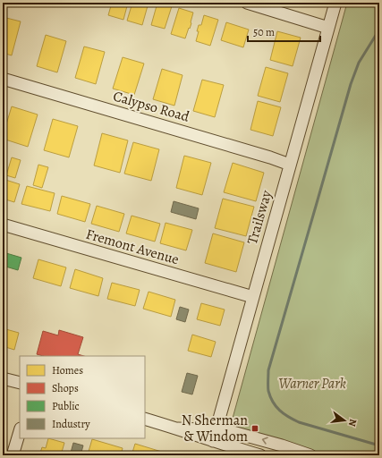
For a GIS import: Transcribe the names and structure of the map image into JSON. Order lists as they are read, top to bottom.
{
  "streets": {
    "street": ["Calypso Road", "Trailsway", "Fremont Avenue"]
  },
  "crossings": [
    ["Calypso Road", "Trailsway"],
    ["Trailsway", "Fremont Avenue"]
  ],
  "parks": ["Warner Park"],
  "places": {
    "transit": ["N Sherman & Windom"]
  },
  "legend": [
    "Homes",
    "Shops",
    "Public",
    "Industry"
  ],
  "scale_bar": "50 m",
  "north": "right"
}
